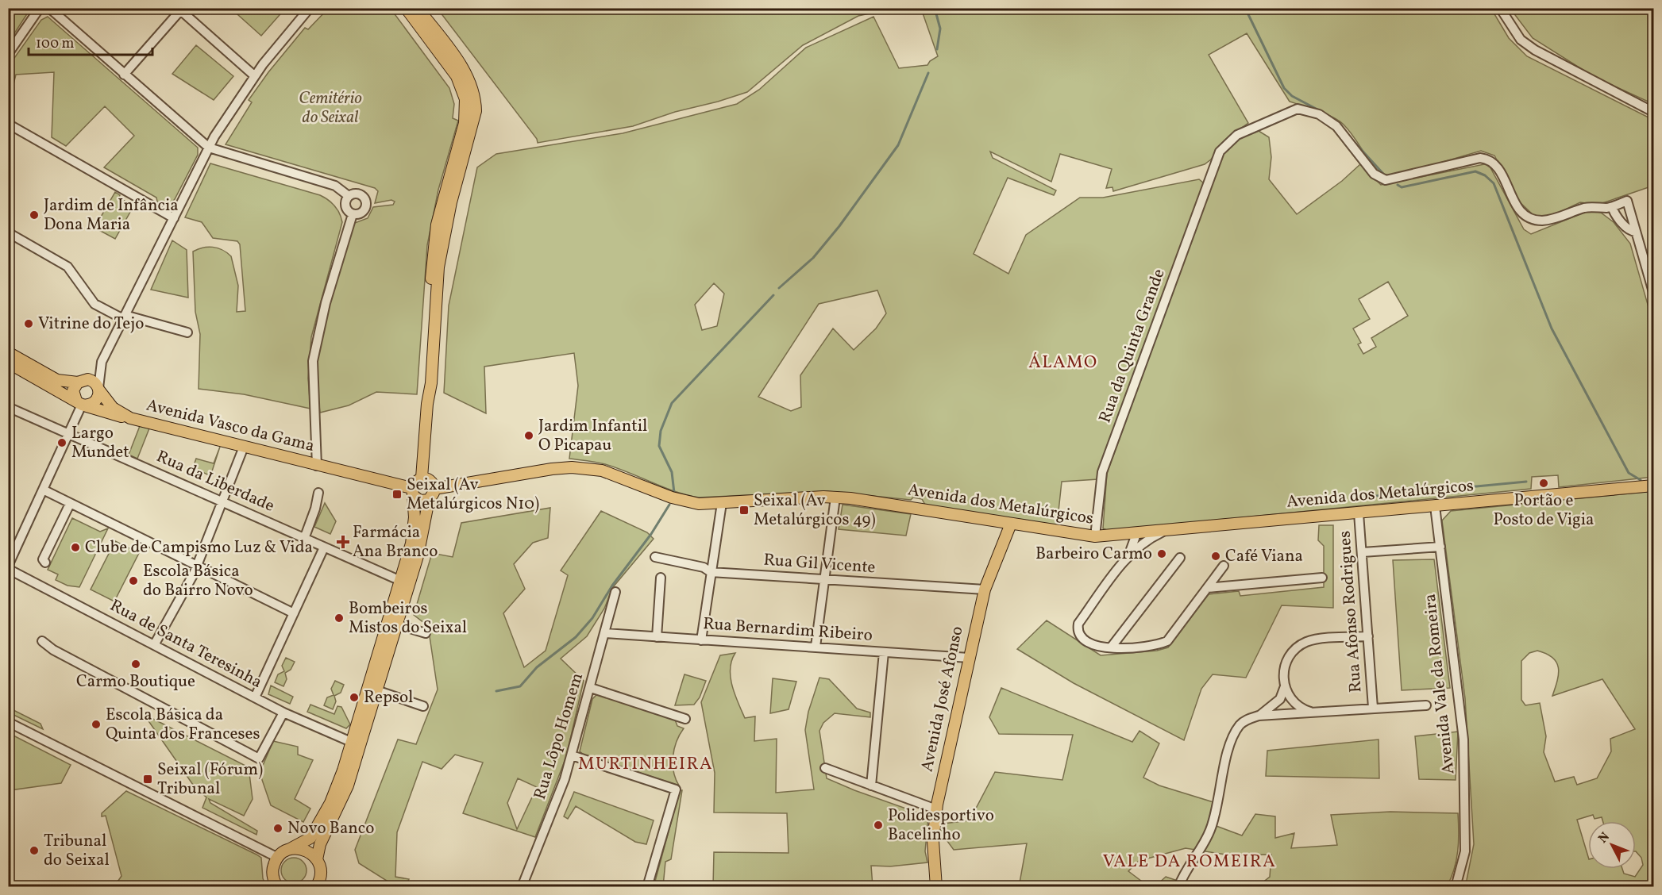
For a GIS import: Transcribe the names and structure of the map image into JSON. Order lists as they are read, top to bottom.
{
  "streets": {
    "main road": ["Avenida Vasco da Gama", "Avenida dos Metalúrgicos", "Avenida José Afonso"],
    "street": [
      "Rua da Quinta Grande",
      "Rua da Liberdade",
      "Rua Gil Vicente",
      "Rua Afonso Rodrigues",
      "Rua Bernardim Ribeiro",
      "Rua de Santa Teresinha",
      "Avenida Vale da Romeira",
      "Rua Lôpo Homem"
    ]
  },
  "crossings": [
    ["Rua da Quinta Grande", "Avenida dos Metalúrgicos"],
    ["Avenida dos Metalúrgicos", "Rua Afonso Rodrigues"],
    ["Avenida dos Metalúrgicos", "Avenida Vale da Romeira"],
    ["Avenida dos Metalúrgicos", "Avenida José Afonso"],
    ["Rua Gil Vicente", "Avenida José Afonso"],
    ["Rua Bernardim Ribeiro", "Avenida José Afonso"],
    ["Rua Bernardim Ribeiro", "Rua Lôpo Homem"]
  ],
  "districts": ["ÁLAMO", "MURTINHEIRA", "VALE DA ROMEIRA"],
  "parks": ["Cemitério do Seixal"],
  "places": {
    "other": [
      "Jardim de Infância Dona Maria",
      "Vitrine do Tejo",
      "Jardim Infantil O Picapau",
      "Largo Mundet",
      "Portão e Posto de Vigia",
      "Clube de Campismo Luz & Vida",
      "Barbeiro Carmo",
      "Café Viana",
      "Escola Básica do Bairro Novo",
      "Bombeiros Mistos do Seixal",
      "Carmo Boutique",
      "Repsol",
      "Escola Básica da Quinta dos Franceses",
      "Polidesportivo Bacelinho",
      "Novo Banco",
      "Tribunal do Seixal"
    ],
    "transit": ["Seixal (Av Metalúrgicos N10)", "Seixal (Av Metalúrgicos 49)", "Seixal (Fórum) Tribunal"],
    "health": ["Farmácia Ana Branco"]
  },
  "scale_bar": "100 m",
  "north": "top left"
}
